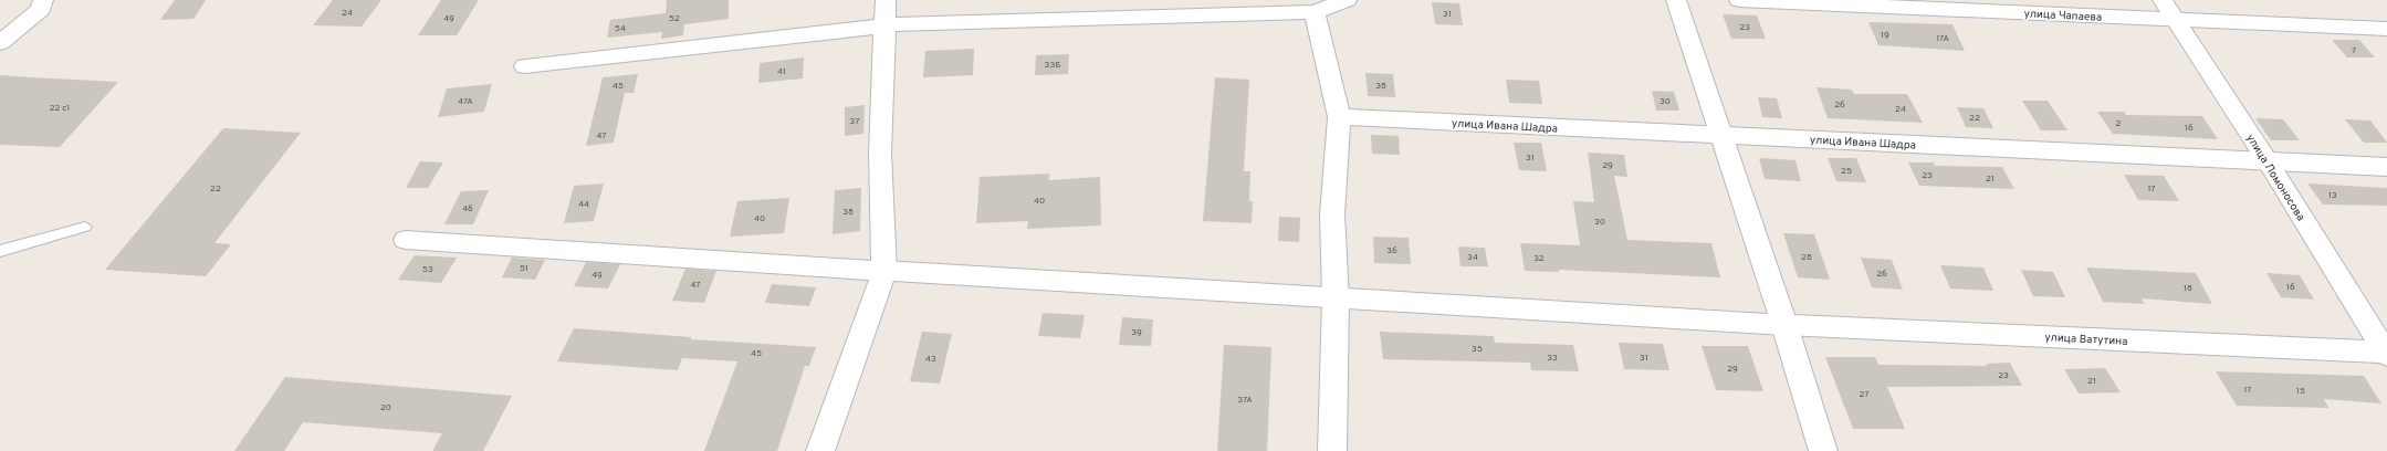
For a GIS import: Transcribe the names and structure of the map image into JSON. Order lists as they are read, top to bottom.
{
  "streets": {
    "street": [
      "улица Чапаева",
      "улица Ивана Шадра",
      "улица Ломоносова",
      "улица Ватутина"
    ]
  },
  "crossings": [
    ["улица Чапаева", "улица Ломоносова"],
    ["улица Ивана Шадра", "улица Ломоносова"],
    ["улица Ломоносова", "улица Ватутина"]
  ],
  "house_numbers": [
    "24",
    "31",
    "49",
    "52",
    "23",
    "54",
    "19",
    "17А",
    "7",
    "33Б",
    "41",
    "45",
    "38",
    "47А",
    "30",
    "26",
    "22 с1",
    "24",
    "22",
    "37",
    "2",
    "16",
    "47",
    "31",
    "29",
    "25",
    "23",
    "21",
    "22",
    "17",
    "13",
    "40",
    "44",
    "46",
    "38",
    "40",
    "30",
    "36",
    "34",
    "28",
    "32",
    "51",
    "53",
    "26",
    "49",
    "47",
    "16",
    "18",
    "39",
    "35",
    "45",
    "33",
    "31",
    "43",
    "29",
    "23",
    "21",
    "17",
    "15",
    "27",
    "37А",
    "20"
  ]
}
